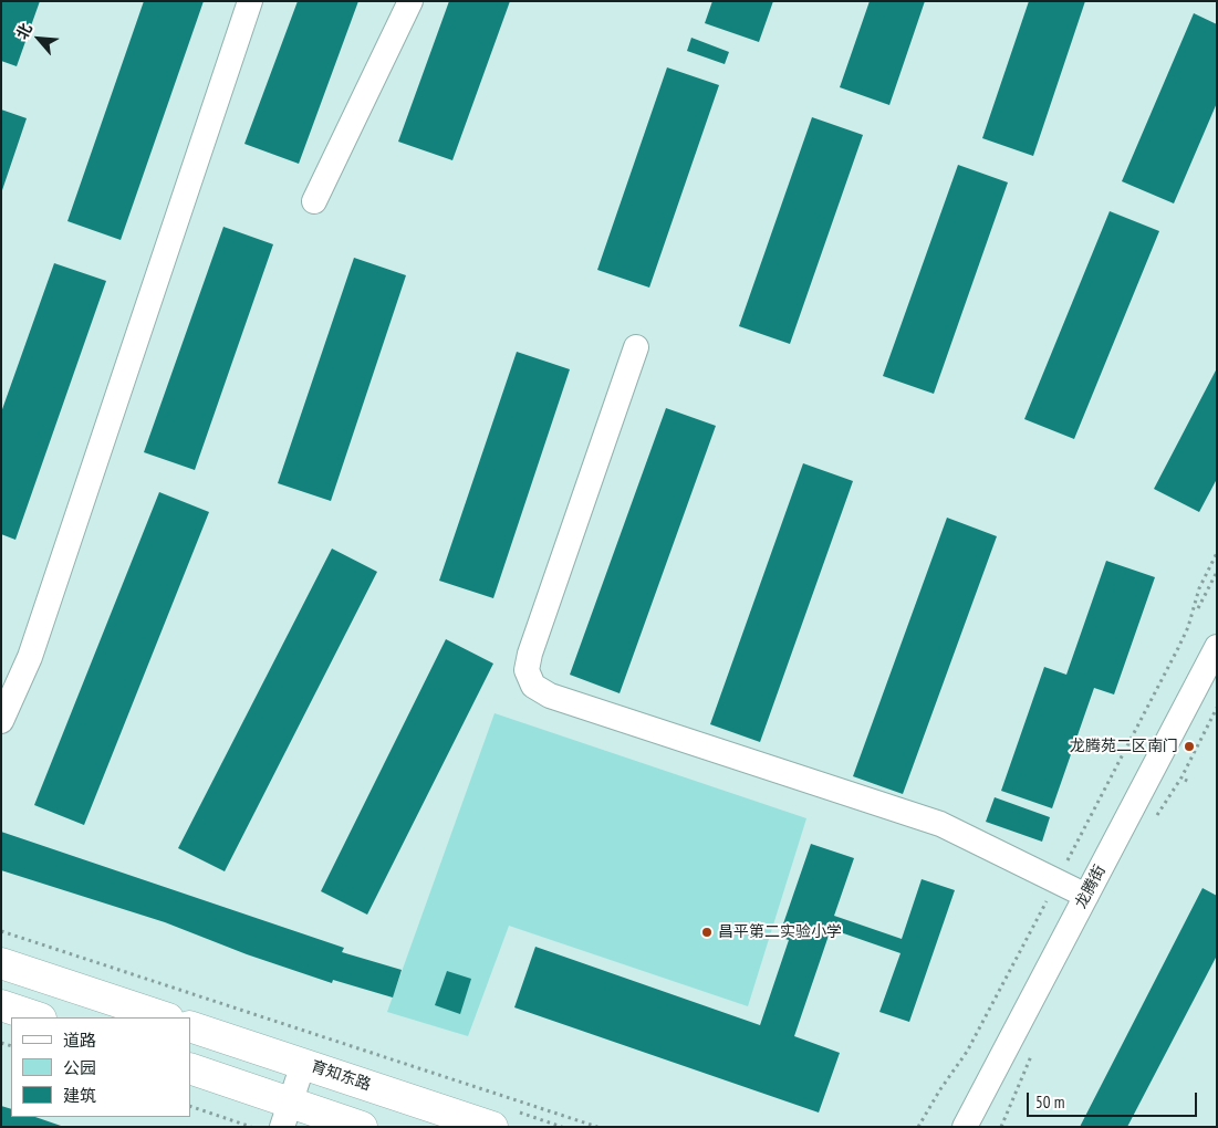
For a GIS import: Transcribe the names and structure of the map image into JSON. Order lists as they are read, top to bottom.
{
  "streets": {
    "main road": ["育知东路"],
    "street": ["龙腾街"]
  },
  "places": ["龙腾苑二区南门", "昌平第二实验小学"],
  "legend": ["道路", "公园", "建筑"],
  "scale_bar": "50 m",
  "north": "top left"
}
